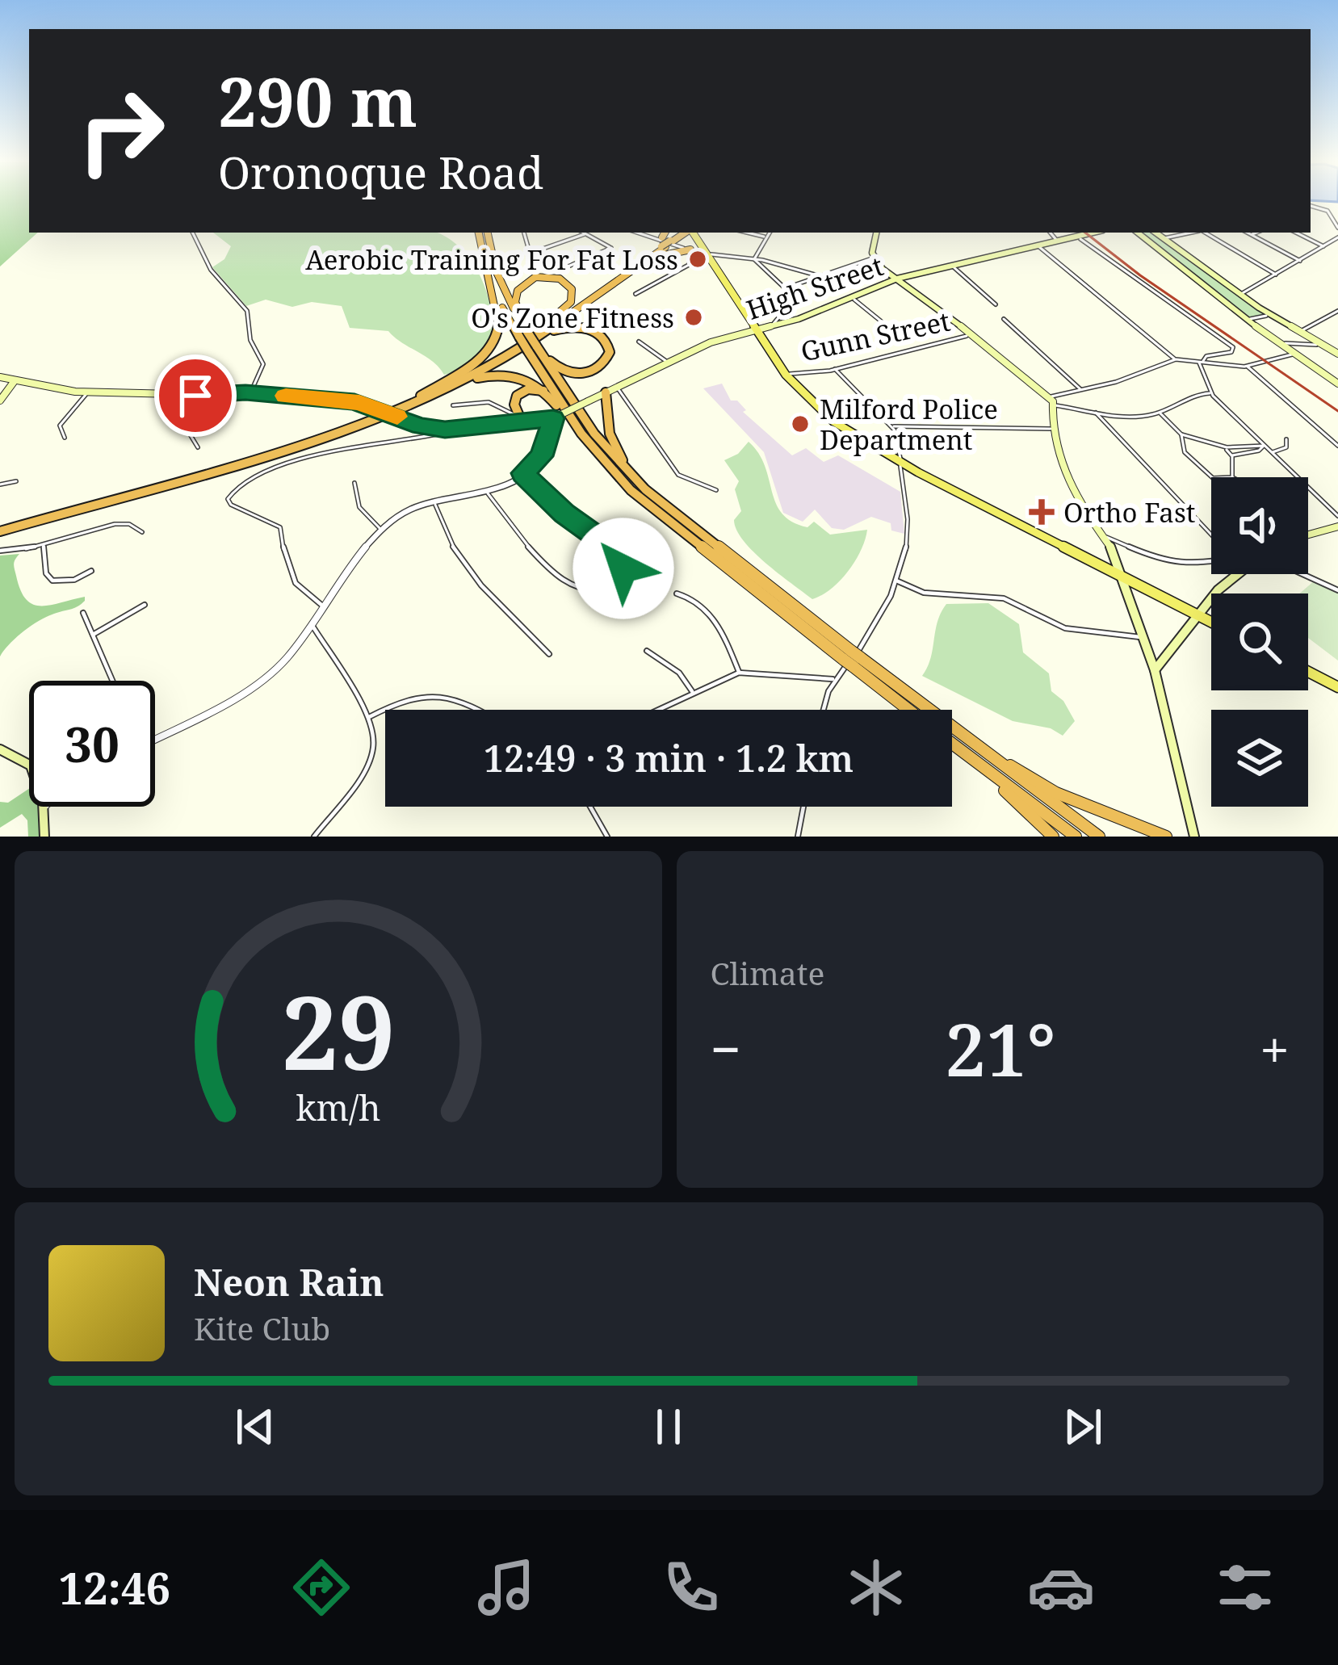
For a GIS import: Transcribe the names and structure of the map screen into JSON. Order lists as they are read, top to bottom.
{
  "streets": {
    "main road": ["High Street"],
    "street": ["Gunn Street"]
  },
  "places": {
    "other": ["Aerobic Training For Fat Loss", "O's Zone Fitness", "Milford Police Department"],
    "health": ["Ortho Fast"]
  },
  "page": {
    "turn": ["290 m", "Oronoque Road"],
    "limit": "30",
    "trip": "12:49 · 3 min · 1.2 km",
    "tile": "Climate",
    "heat": ["−", "21°", "+"],
    "song": ["Neon Rain", "Kite Club"],
    "tabs": "12:46",
    "gauge": ["29", "km/h"]
  }
}
